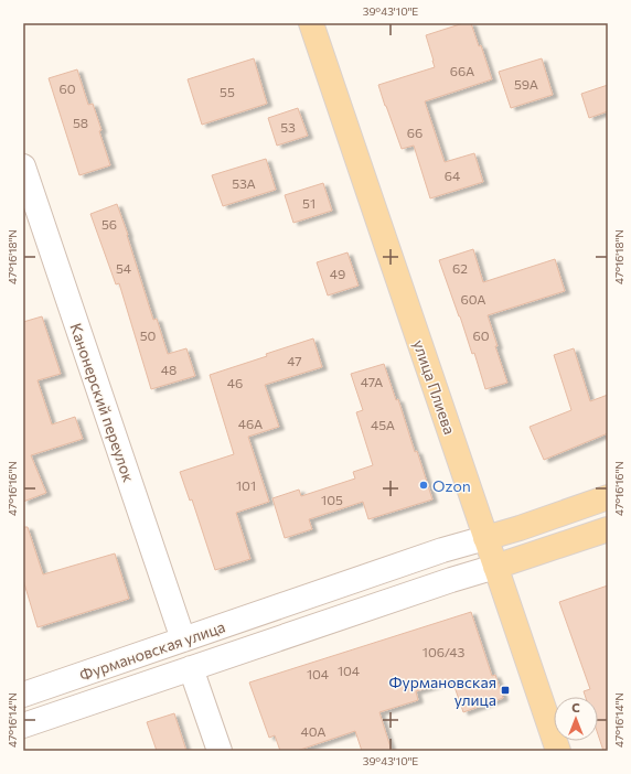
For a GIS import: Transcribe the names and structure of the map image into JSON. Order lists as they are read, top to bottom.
{
  "streets": {
    "main road": ["улица Плиева", "Фурмановская улица"],
    "street": ["Канонерский переулок"]
  },
  "crossings": [
    ["улица Плиева", "Фурмановская улица"],
    ["Канонерский переулок", "Фурмановская улица"]
  ],
  "places": {
    "other": ["Ozon"],
    "transit": ["Фурмановская улица"]
  },
  "house_numbers": [
    "66А",
    "59А",
    "60",
    "55",
    "58",
    "53",
    "66",
    "64",
    "53А",
    "51",
    "56",
    "54",
    "62",
    "49",
    "60А",
    "50",
    "60",
    "47",
    "48",
    "47А",
    "46",
    "46А",
    "45А",
    "101",
    "105",
    "106/43",
    "104",
    "104",
    "40А"
  ],
  "north": "top",
  "coordinates": [
    "39°43'10\"E",
    "47°16'18\"N",
    "47°16'16\"N",
    "47°16'14\"N"
  ]
}
